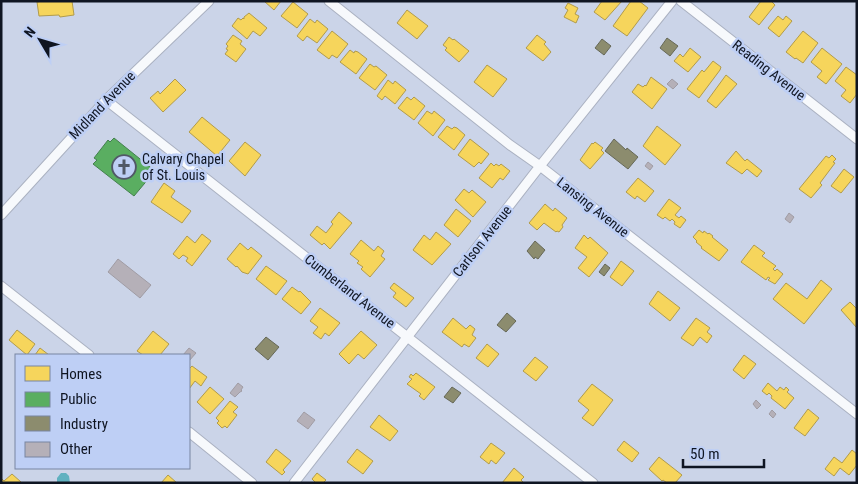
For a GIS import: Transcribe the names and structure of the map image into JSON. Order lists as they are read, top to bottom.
{
  "streets": {
    "street": [
      "Reading Avenue",
      "Midland Avenue",
      "Lansing Avenue",
      "Carlson Avenue",
      "Cumberland Avenue"
    ]
  },
  "crossings": [
    ["Midland Avenue", "Cumberland Avenue"],
    ["Lansing Avenue", "Carlson Avenue"],
    ["Carlson Avenue", "Cumberland Avenue"]
  ],
  "places": {
    "church": ["Calvary Chapel of St. Louis"]
  },
  "legend": [
    "Homes",
    "Public",
    "Industry",
    "Other"
  ],
  "scale_bar": "50 m",
  "north": "top left"
}
